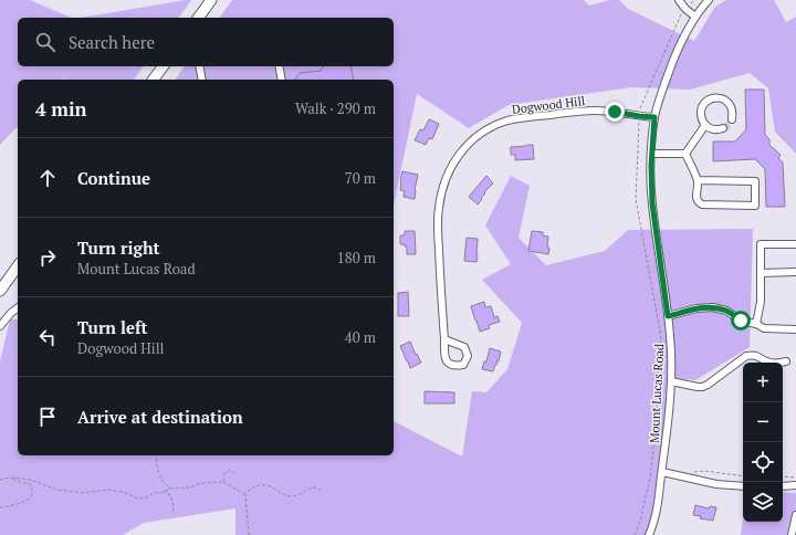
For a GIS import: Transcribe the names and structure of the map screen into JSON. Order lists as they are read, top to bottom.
{
  "streets": {
    "street": ["Dogwood Hill", "Mount Lucas Road"]
  },
  "crossings": [
    ["Dogwood Hill", "Mount Lucas Road"]
  ],
  "page": {
    "search": "Search here",
    "heading": ["4 min", "Walk · 290 m"],
    "list": [
      ["Continue", "70 m"],
      ["Turn right", "Mount Lucas Road", "180 m"],
      ["Turn left", "Dogwood Hill", "40 m"],
      "Arrive at destination"
    ],
    "map_buttons": ["+", "−"]
  }
}
